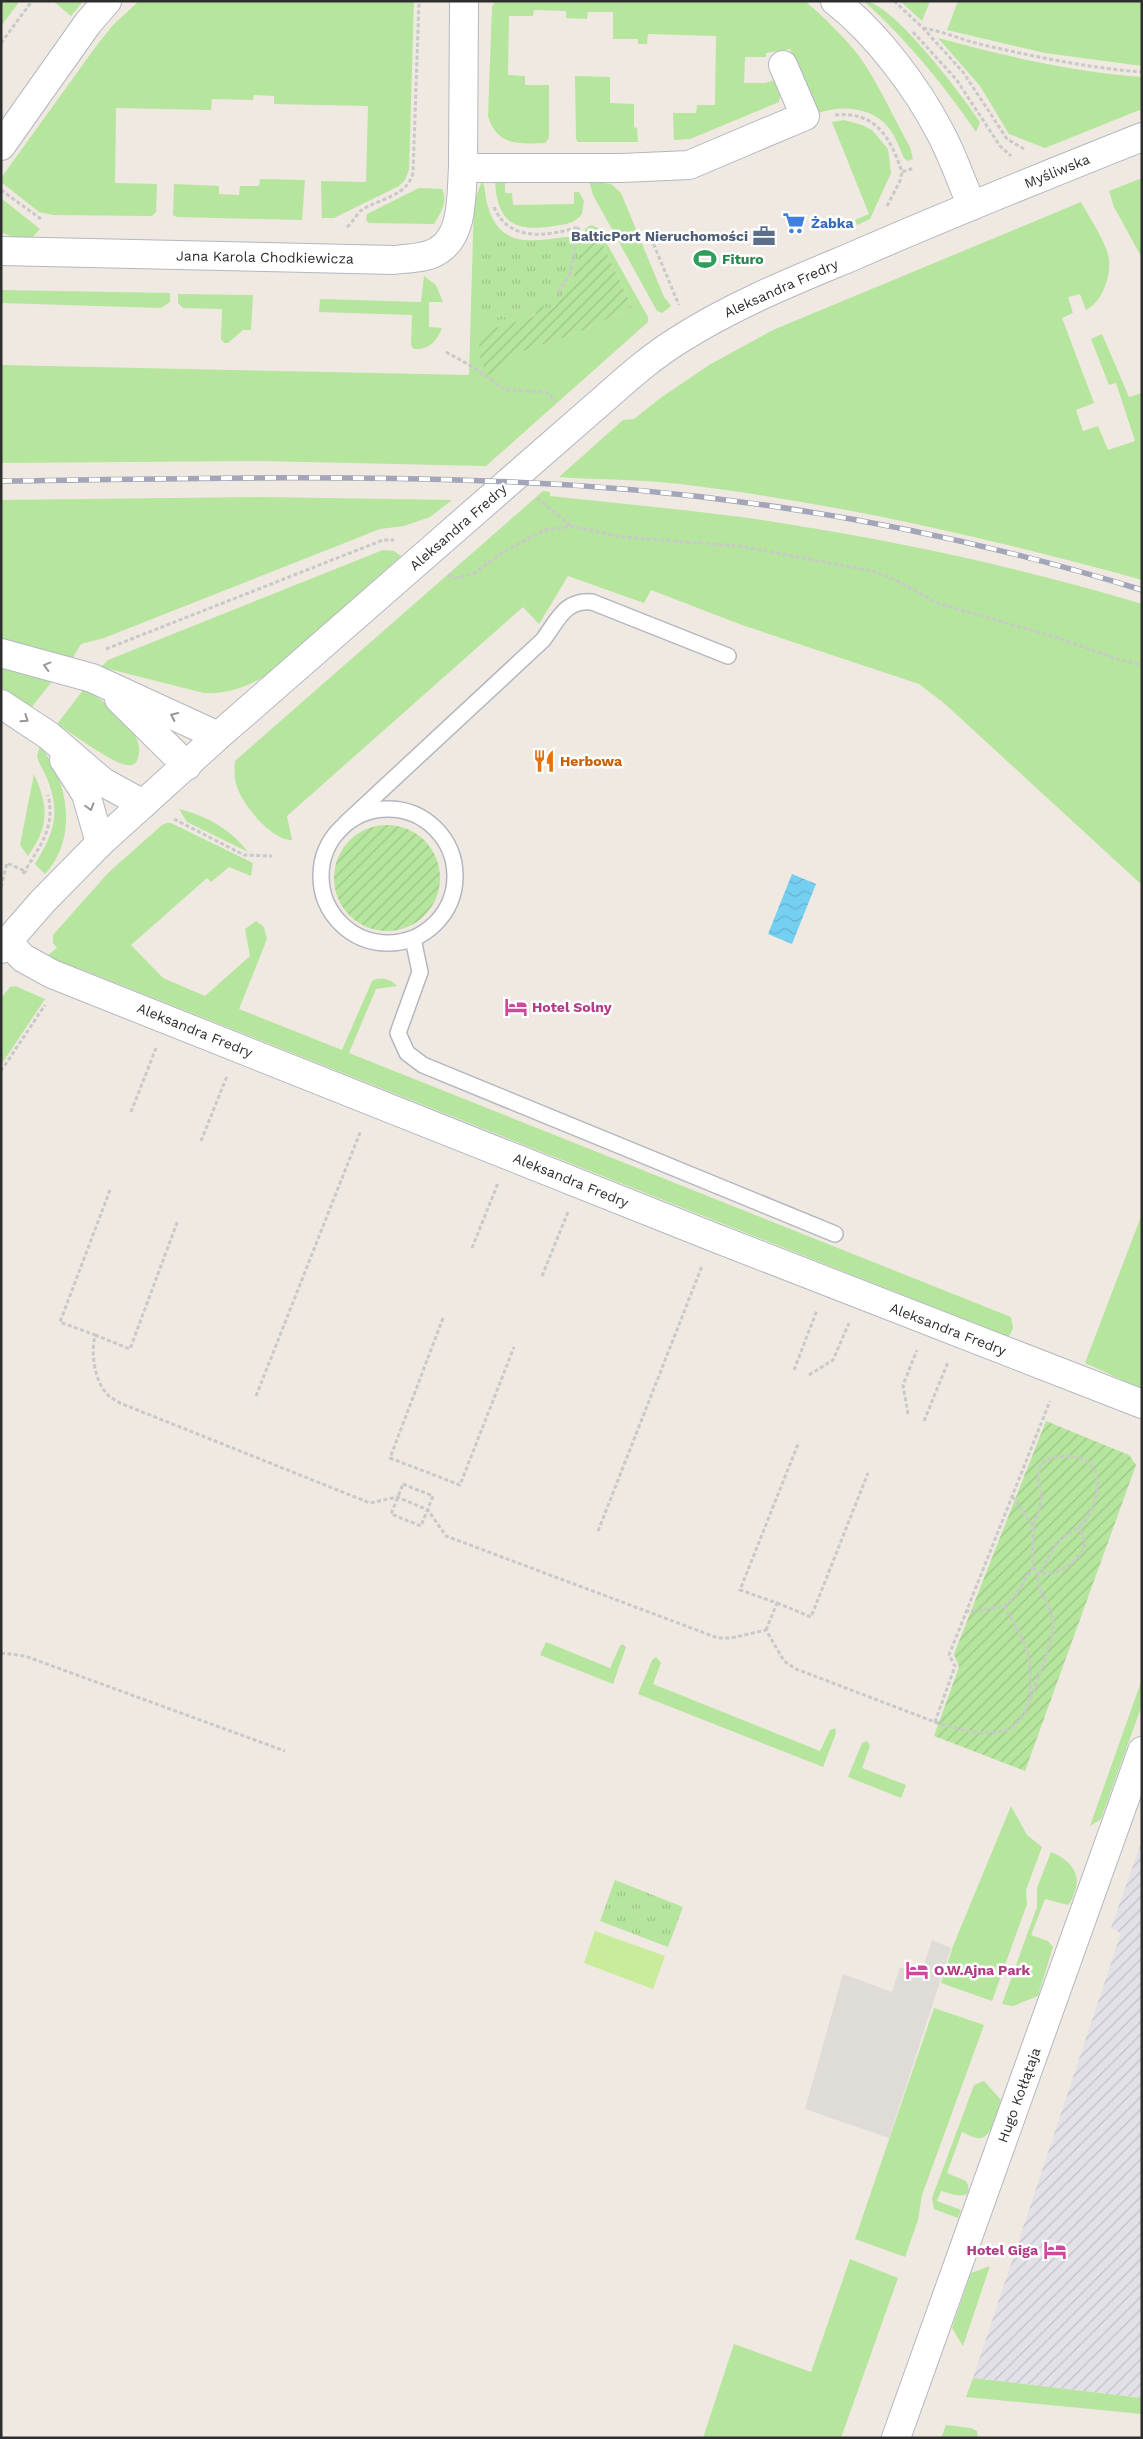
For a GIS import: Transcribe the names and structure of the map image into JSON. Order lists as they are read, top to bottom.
{
  "streets": {
    "street": [
      "Myśliwska",
      "Jana Karola Chodkiewicza",
      "Aleksandra Fredry",
      "Hugo Kołłątaja"
    ]
  },
  "crossings": [
    ["Myśliwska", "Aleksandra Fredry"]
  ],
  "places": {
    "supermarket": ["Żabka"],
    "office": ["BalticPort Nieruchomości"],
    "sports": ["Fituro"],
    "restaurant": ["Herbowa"],
    "hotel": ["Hotel Solny", "O.W.Ajna Park", "Hotel Giga"]
  }
}
